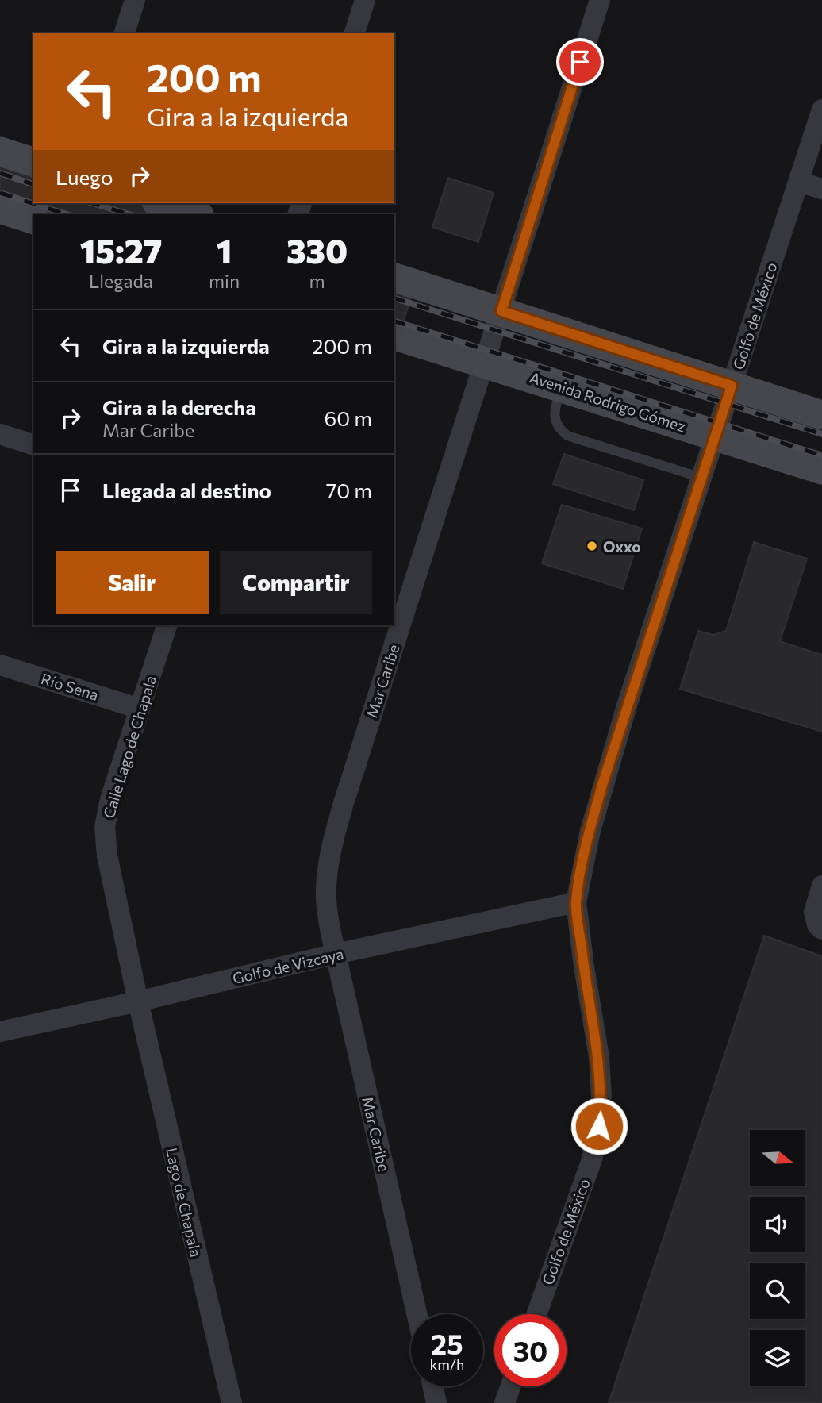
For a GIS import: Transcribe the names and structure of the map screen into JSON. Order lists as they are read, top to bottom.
{
  "streets": {
    "main road": ["Avenida Rodrigo Gómez"],
    "street": [
      "Golfo de México",
      "Mar Caribe",
      "Río Sena",
      "Calle Lago de Chapala",
      "Golfo de Vizcaya",
      "Lago de Chapala"
    ]
  },
  "crossings": [
    ["Golfo de México", "Avenida Rodrigo Gómez"],
    ["Golfo de México", "Golfo de Vizcaya"],
    ["Avenida Rodrigo Gómez", "Mar Caribe"],
    ["Mar Caribe", "Golfo de Vizcaya"],
    ["Río Sena", "Calle Lago de Chapala"],
    ["Calle Lago de Chapala", "Golfo de Vizcaya"],
    ["Calle Lago de Chapala", "Lago de Chapala"],
    ["Golfo de Vizcaya", "Lago de Chapala"]
  ],
  "places": ["Oxxo"],
  "north": "right",
  "page": {
    "turn": ["200 m", "Gira a la izquierda"],
    "then": "Luego",
    "eta": [
      "15:27",
      "Llegada",
      "1",
      "min",
      "330",
      "m"
    ],
    "list": [
      {
        "name": "Gira a la izquierda",
        "value": "200 m"
      },
      {
        "name": "Gira a la derecha",
        "note": "Mar Caribe",
        "value": "60 m"
      },
      {
        "name": "Llegada al destino",
        "value": "70 m"
      }
    ],
    "buttons": ["Salir", "Compartir"],
    "speed": "25 km/h",
    "limit": "30"
  }
}
